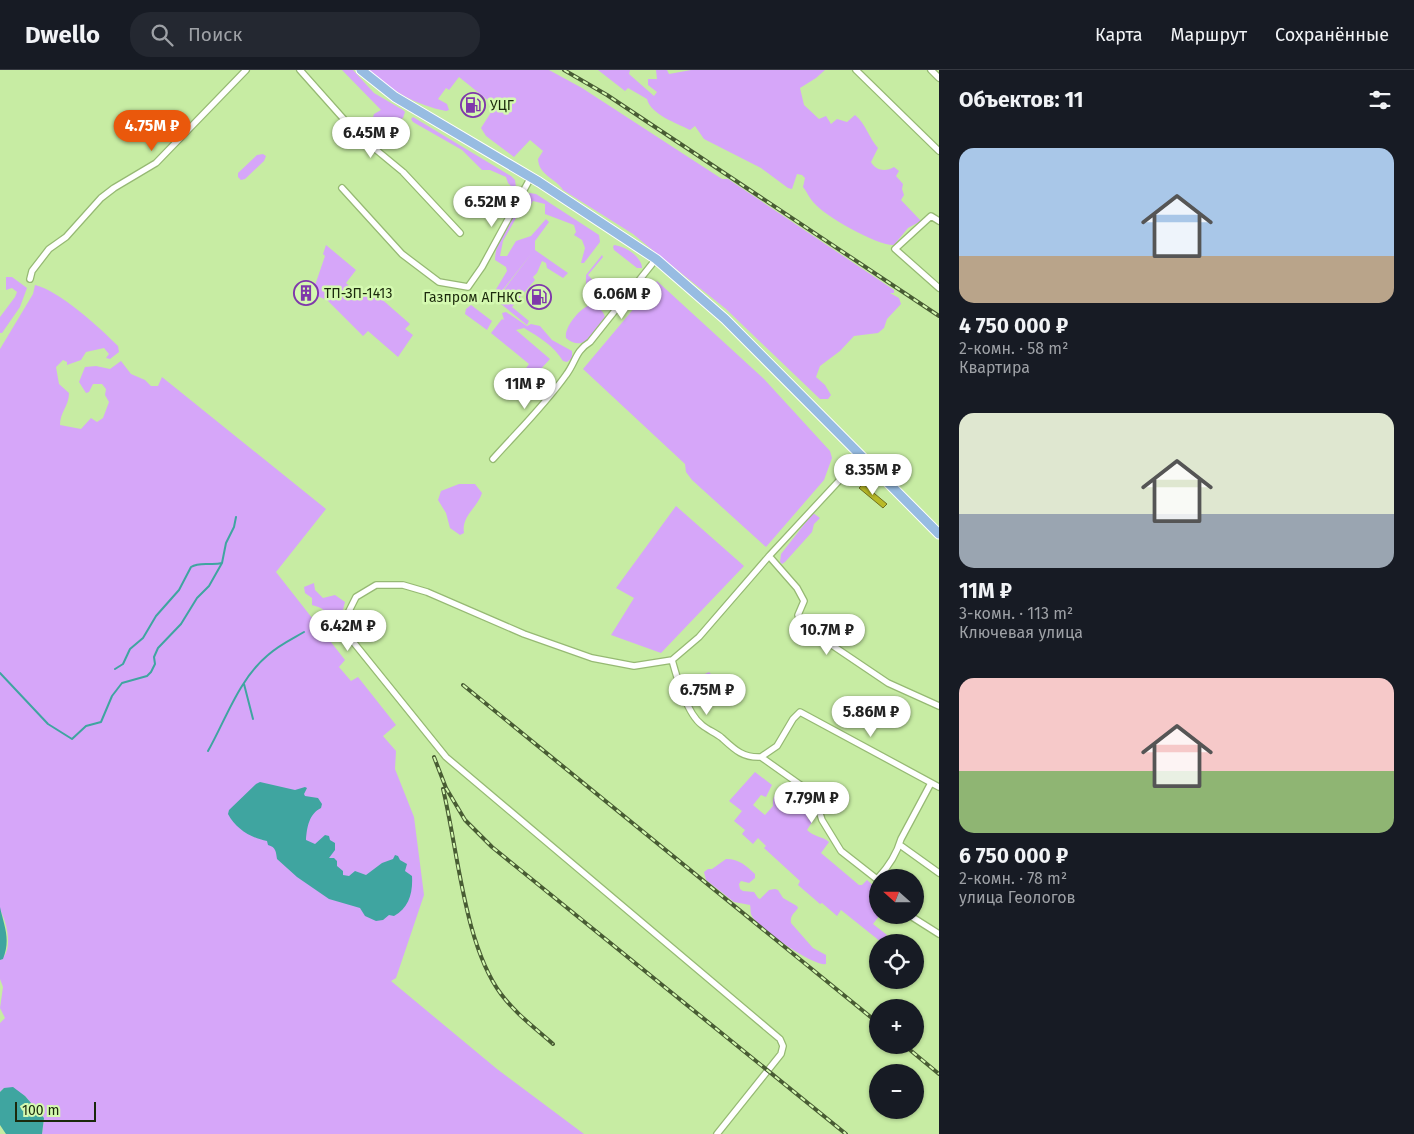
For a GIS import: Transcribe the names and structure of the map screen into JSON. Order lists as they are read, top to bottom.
{
  "places": {
    "fuel station": ["УЦГ", "Газпром АГНКС"],
    "building": ["ТП-ЗП-1413"]
  },
  "scale_bar": "100 m",
  "north": "left",
  "page": {
    "header": "Dwello",
    "search": "Поиск",
    "nav": ["Карта", "Маршрут", "Сохранённые"],
    "heading": "Объектов: 11",
    "price": [
      "4.75M ₽",
      "6.45M ₽",
      "6.52M ₽",
      "6.06M ₽",
      "11M ₽",
      "8.35M ₽",
      "6.42M ₽",
      "10.7M ₽",
      "6.75M ₽",
      "5.86M ₽",
      "7.79M ₽"
    ],
    "list": [
      {
        "name": "4 750 000 ₽",
        "note": "2-комн. · 58 m² · Квартира"
      },
      {
        "name": "11M ₽",
        "note": "3-комн. · 113 m² · Ключевая улица"
      },
      {
        "name": "6 750 000 ₽",
        "note": "2-комн. · 78 m² · улица Геологов"
      }
    ],
    "map_buttons": ["+", "−"],
    "scale": "100 m"
  }
}
